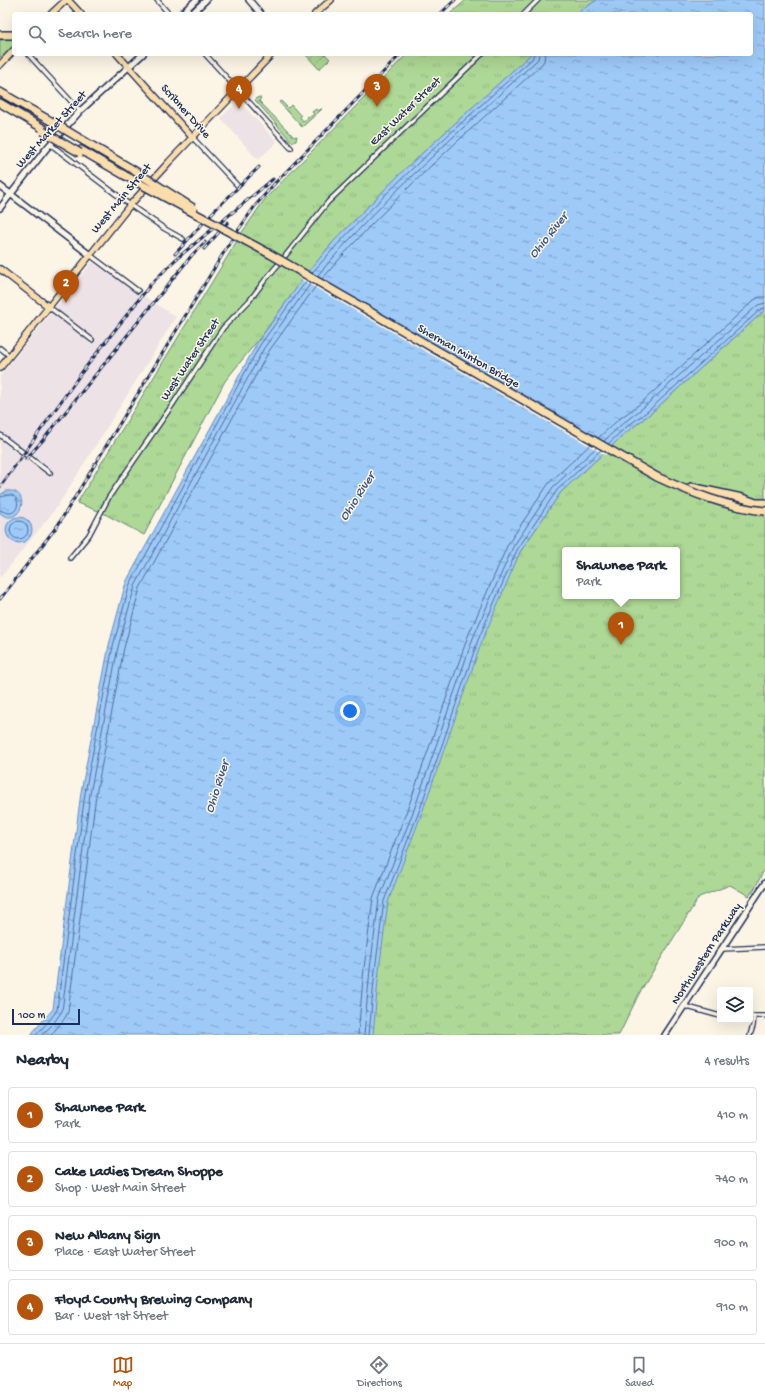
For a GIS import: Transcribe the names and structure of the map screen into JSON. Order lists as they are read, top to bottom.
{
  "streets": {
    "highway": ["Sherman Minton Bridge"],
    "main road": ["Scribner Drive", "West Main Street"],
    "street": [
      "East Water Street",
      "West Market Street",
      "West Water Street",
      "Northwestern Parkway"
    ]
  },
  "crossings": [
    ["Scribner Drive", "West Market Street"],
    ["Scribner Drive", "West Main Street"],
    ["East Water Street", "West Water Street"]
  ],
  "water": ["Ohio River"],
  "scale_bar": "100 m",
  "page": {
    "search": "Search here",
    "pins": [
      "3",
      "4",
      "2",
      "1"
    ],
    "popup": ["Shawnee Park", "Park"],
    "scale": "100 m",
    "heading": ["Nearby", "4 results"],
    "list": [
      {
        "mark": "1",
        "name": "Shawnee Park",
        "note": "Park",
        "value": "410 m"
      },
      {
        "mark": "2",
        "name": "Cake Ladies Dream Shoppe",
        "note": "Shop · West Main Street",
        "value": "740 m"
      },
      {
        "mark": "3",
        "name": "New Albany Sign",
        "note": "Place · East Water Street",
        "value": "900 m"
      },
      {
        "mark": "4",
        "name": "Floyd County Brewing Company",
        "note": "Bar · West 1st Street",
        "value": "910 m"
      }
    ],
    "nav": ["Map", "Directions", "Saved"]
  }
}
